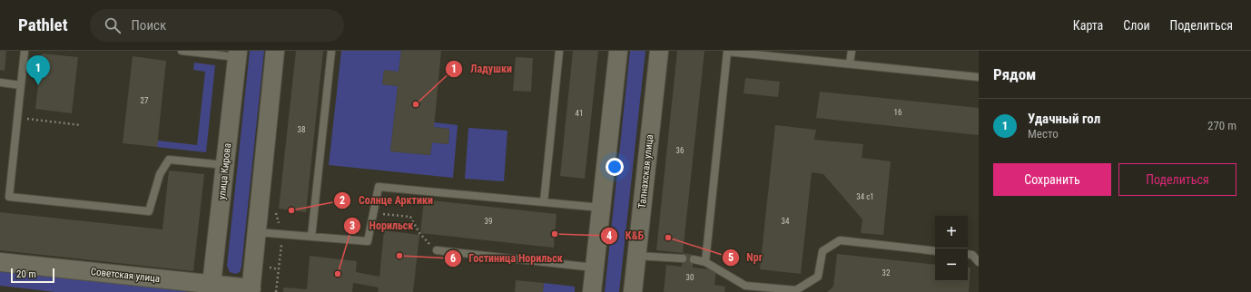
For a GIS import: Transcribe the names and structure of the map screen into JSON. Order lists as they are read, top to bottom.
{
  "streets": {
    "street": ["улица Кирова", "Талнахская улица", "Советская улица"]
  },
  "crossings": [
    ["улица Кирова", "Советская улица"]
  ],
  "places": [
    "Ладушки",
    "Солнце Арктики",
    "К&Б",
    "Npr",
    "Гостиница Норильск",
    "Норильск"
  ],
  "house_numbers": [
    "27",
    "16",
    "41",
    "38",
    "36",
    "34 с1",
    "39",
    "34",
    "32",
    "30"
  ],
  "scale_bar": "20 m",
  "page": {
    "header": "Pathlet",
    "search": "Поиск",
    "nav": ["Карта", "Слои", "Поделиться"],
    "heading": "Рядом",
    "pins": "1",
    "list": [
      {
        "mark": "1",
        "name": "Удачный гол",
        "note": "Место",
        "value": "270 m"
      }
    ],
    "buttons": ["Сохранить", "Поделиться"],
    "map_buttons": ["+", "−"],
    "scale": "20 m"
  }
}
